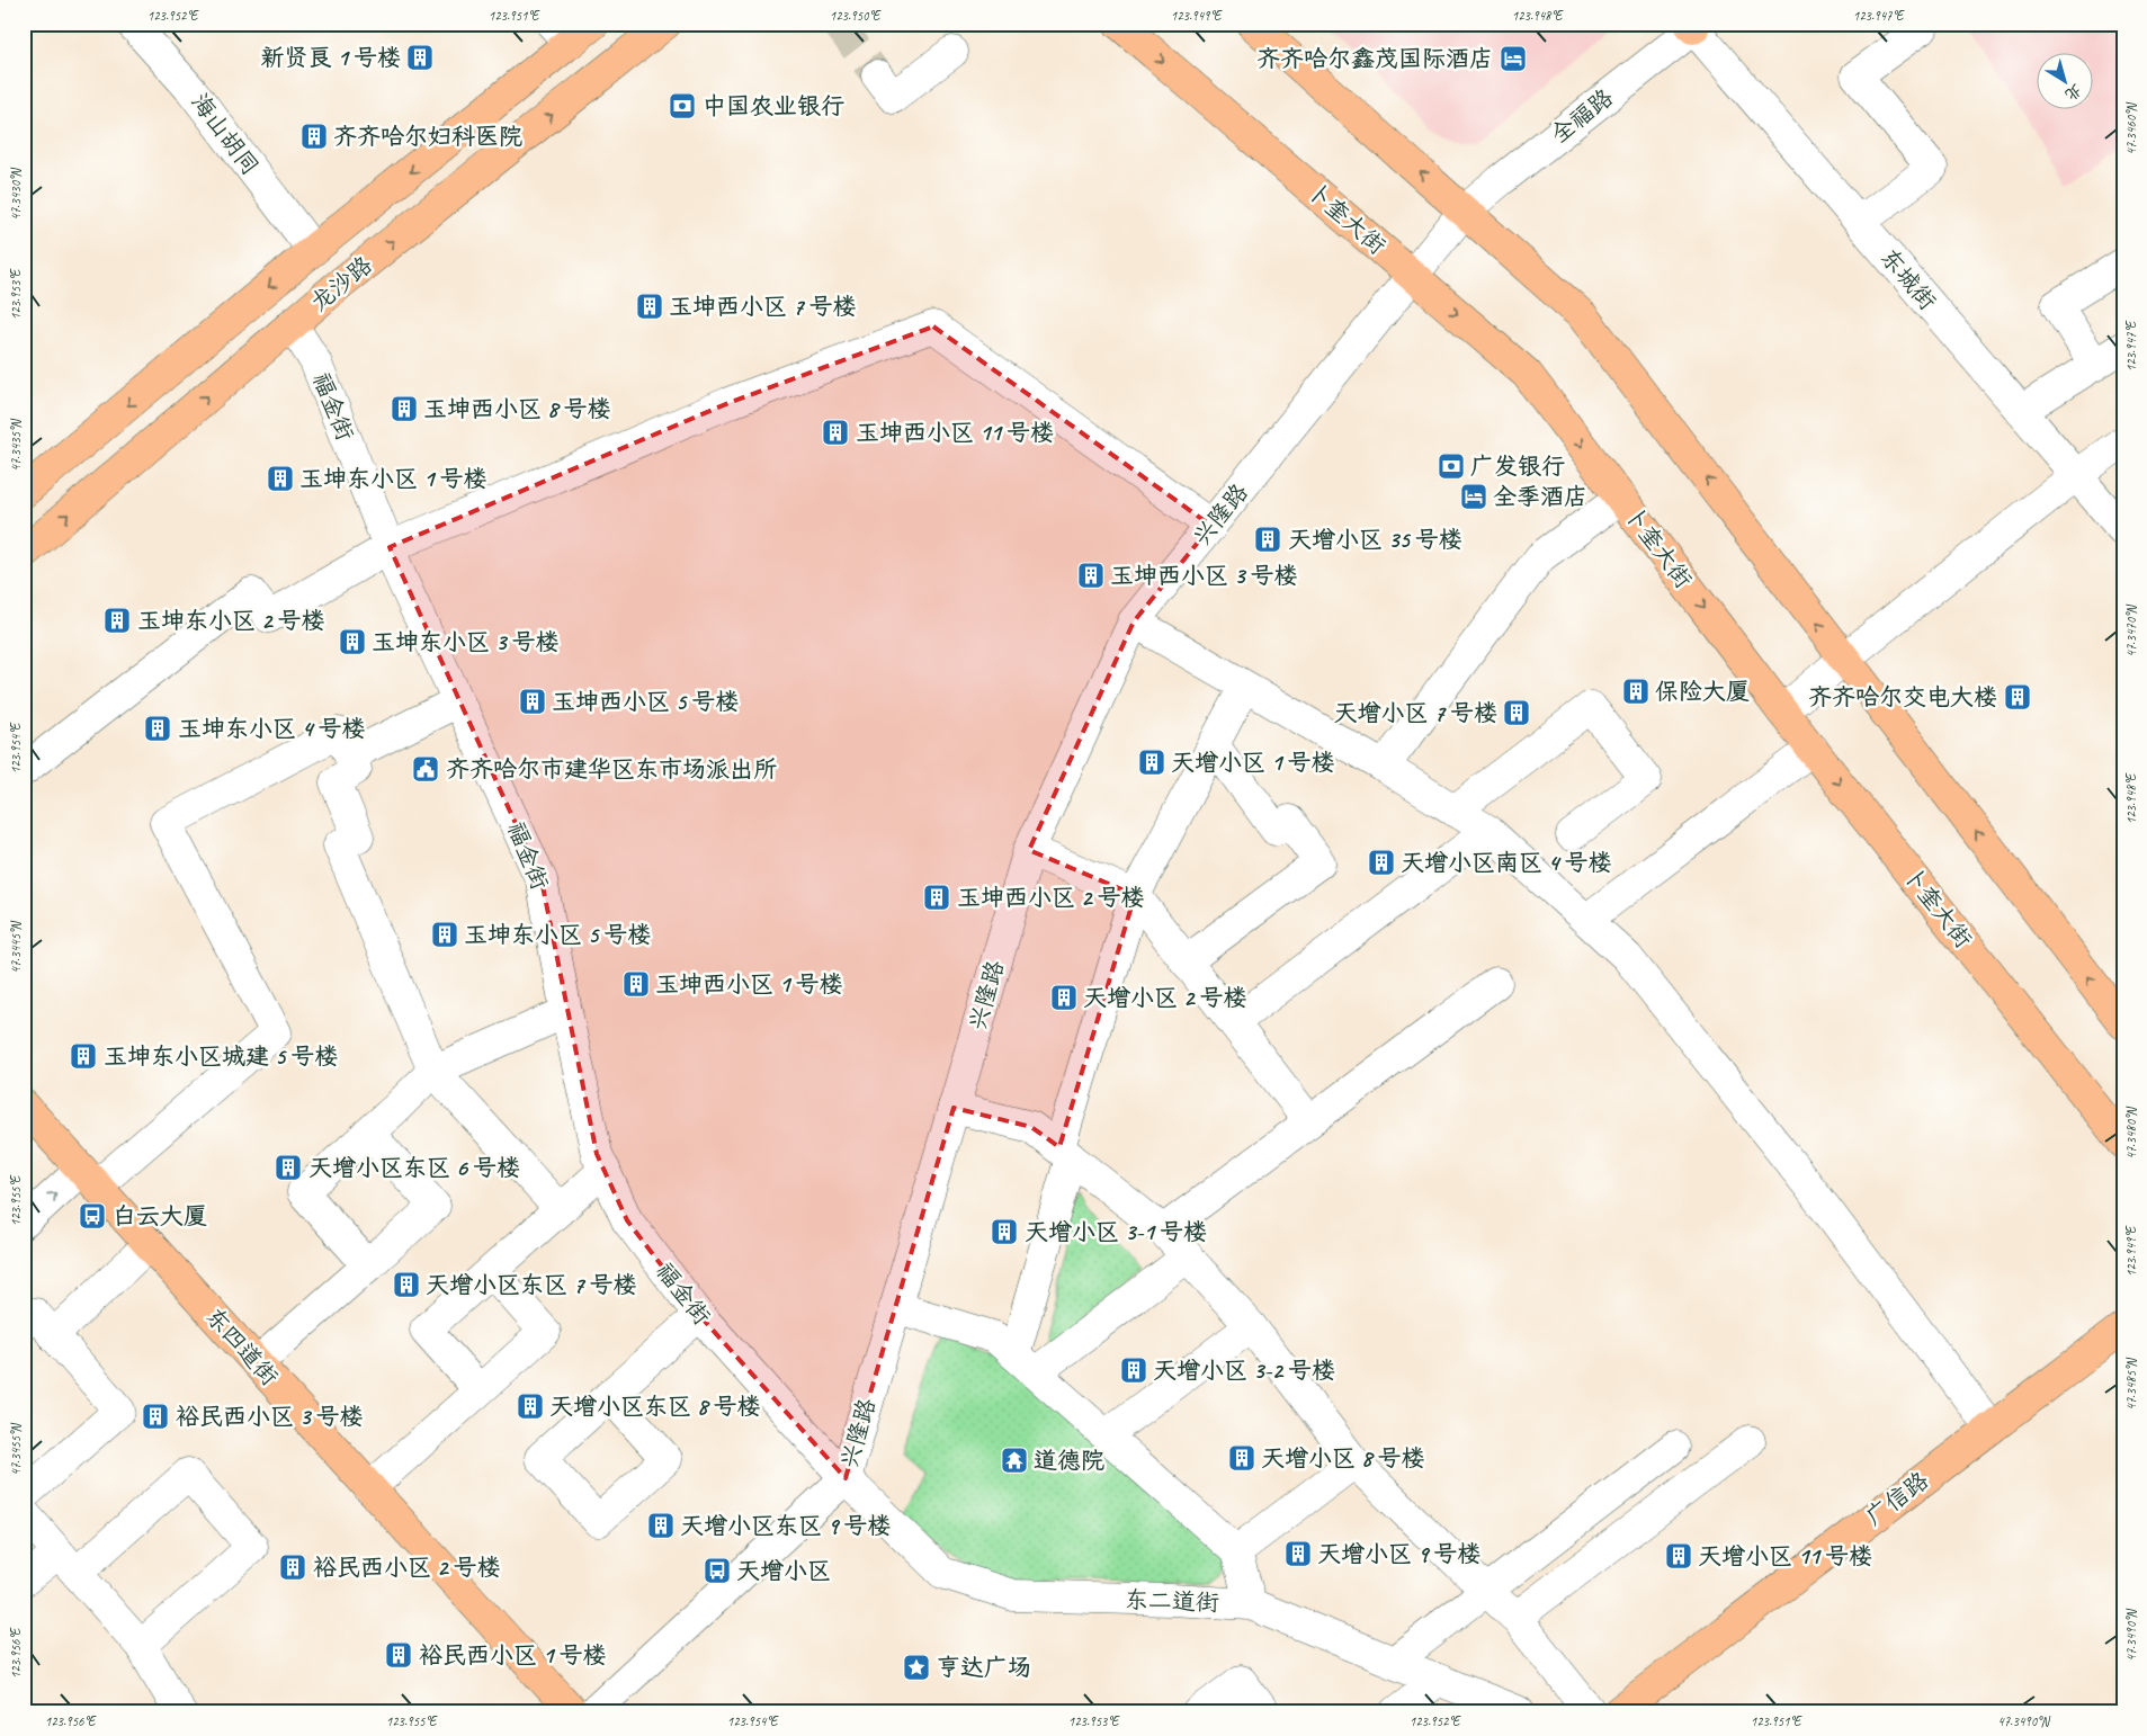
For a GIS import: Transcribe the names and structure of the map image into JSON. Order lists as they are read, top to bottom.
{
  "streets": {
    "main road": [
      "卜奎大街",
      "龙沙路",
      "东四道街",
      "广信路"
    ],
    "street": [
      "全福路",
      "海山胡同",
      "东城街",
      "福金街",
      "兴隆路",
      "东二道街"
    ]
  },
  "crossings": [
    ["全福路", "卜奎大街"],
    ["全福路", "东城街"],
    ["全福路", "兴隆路"],
    ["海山胡同", "龙沙路"],
    ["卜奎大街", "兴隆路"],
    ["龙沙路", "福金街"],
    ["福金街", "兴隆路"],
    ["福金街", "东二道街"],
    ["兴隆路", "东二道街"]
  ],
  "places": {
    "building": [
      "新贤良 1 号楼",
      "齐齐哈尔妇科医院",
      "玉坤西小区 7 号楼",
      "玉坤西小区 8 号楼",
      "玉坤西小区 11 号楼",
      "玉坤东小区 1 号楼",
      "天增小区 35 号楼",
      "玉坤西小区 3 号楼",
      "玉坤东小区 2 号楼",
      "玉坤东小区 3 号楼",
      "保险大厦",
      "齐齐哈尔交电大楼",
      "玉坤西小区 5 号楼",
      "天增小区 7 号楼",
      "玉坤东小区 4 号楼",
      "天增小区 1 号楼",
      "天增小区南区 4 号楼",
      "玉坤西小区 2 号楼",
      "玉坤东小区 5 号楼",
      "玉坤西小区 1 号楼",
      "天增小区 2 号楼",
      "玉坤东小区城建 5 号楼",
      "天增小区东区 6 号楼",
      "天增小区 3-1 号楼",
      "天增小区东区 7 号楼",
      "天增小区 3-2 号楼",
      "天增小区东区 8 号楼",
      "裕民西小区 3 号楼",
      "天增小区 8 号楼",
      "天增小区东区 9 号楼",
      "天增小区 9 号楼",
      "天增小区 11 号楼",
      "裕民西小区 2 号楼",
      "裕民西小区 1 号楼"
    ],
    "hotel": ["齐齐哈尔鑫茂国际酒店", "全季酒店"],
    "bank": ["中国农业银行", "广发银行"],
    "public building": ["齐齐哈尔市建华区东市场派出所"],
    "bus stop": ["白云大厦", "天增小区"],
    "temple": ["道德院"],
    "place": ["亨达广场"]
  },
  "north": "bottom right",
  "coordinates": [
    "123.952°E",
    "123.951°E",
    "123.950°E",
    "123.949°E",
    "123.948°E",
    "123.947°E",
    "47.3460°N",
    "47.3430°N",
    "123.953°E",
    "47.3435°N",
    "47.3470°N",
    "123.954°E",
    "47.3445°N",
    "47.3480°N",
    "123.955°E",
    "47.3485°N",
    "47.3455°N",
    "47.3490°N",
    "123.956°E"
  ]
}
